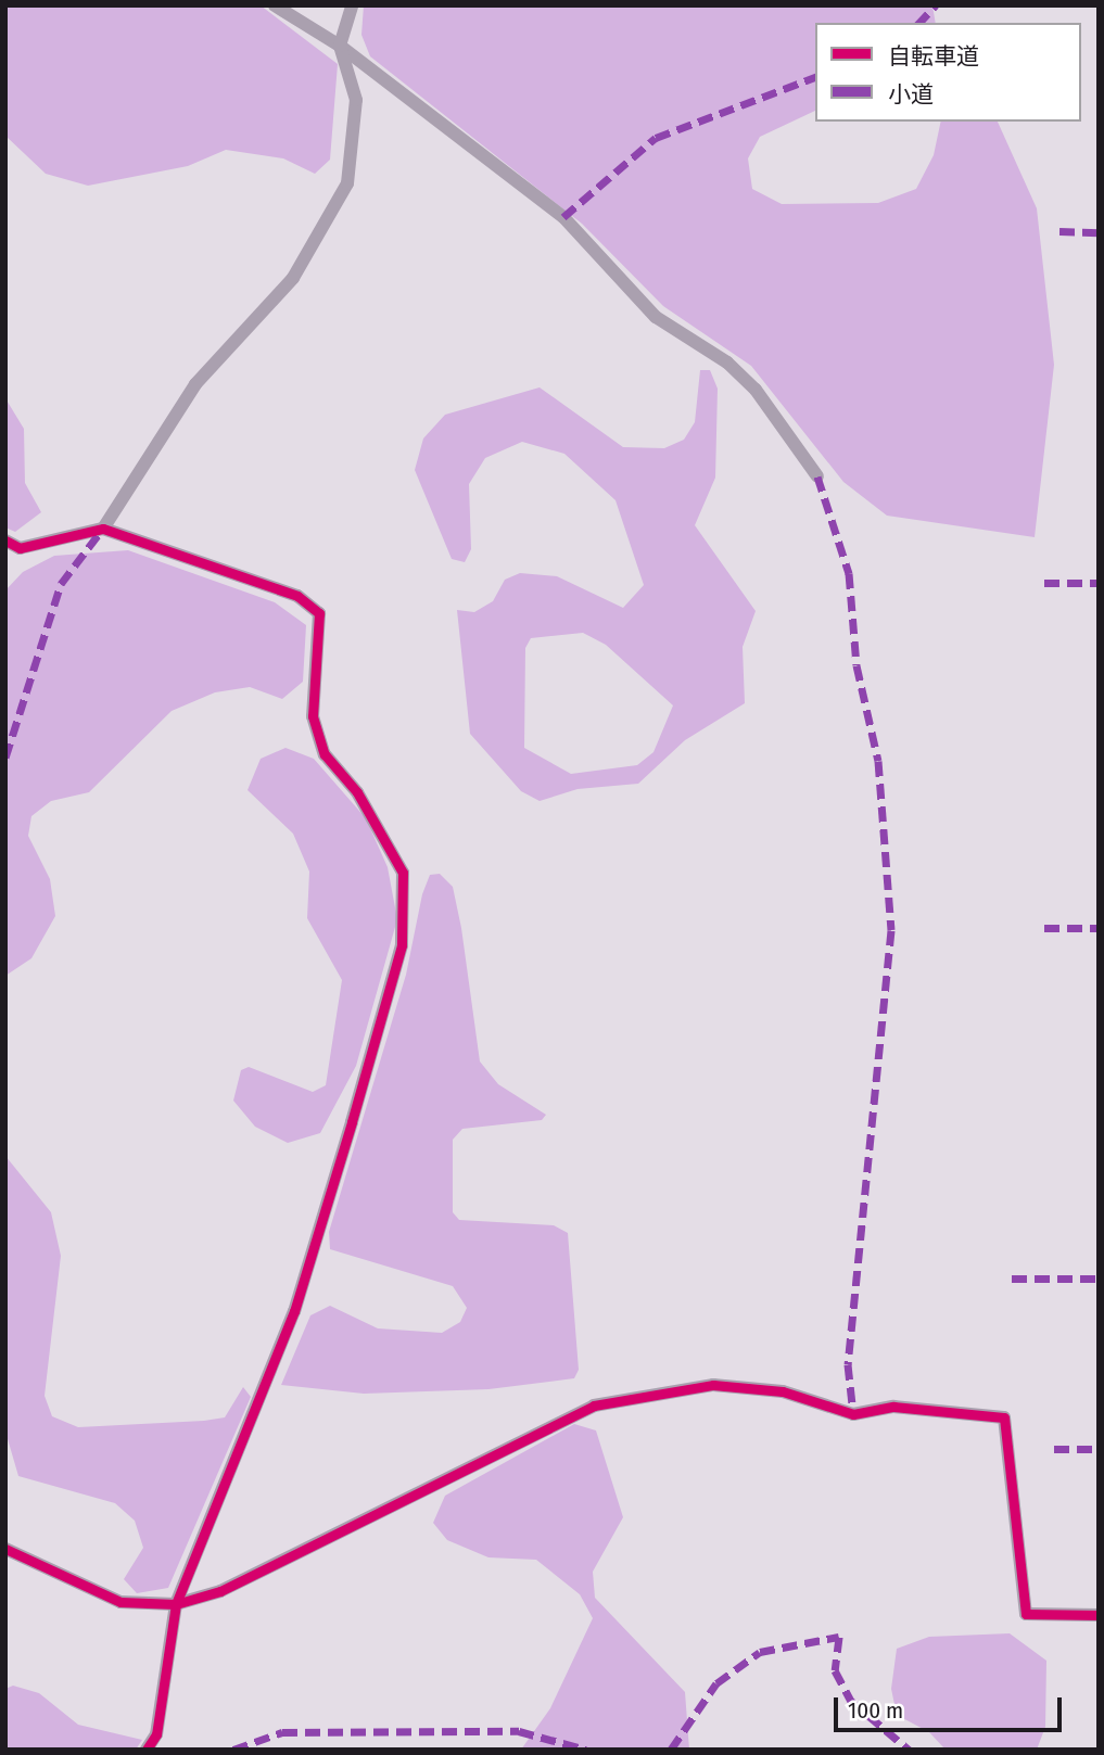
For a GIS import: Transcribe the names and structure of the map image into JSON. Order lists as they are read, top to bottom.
{
  "legend": ["自転車道", "小道"],
  "scale_bar": "100 m"
}
